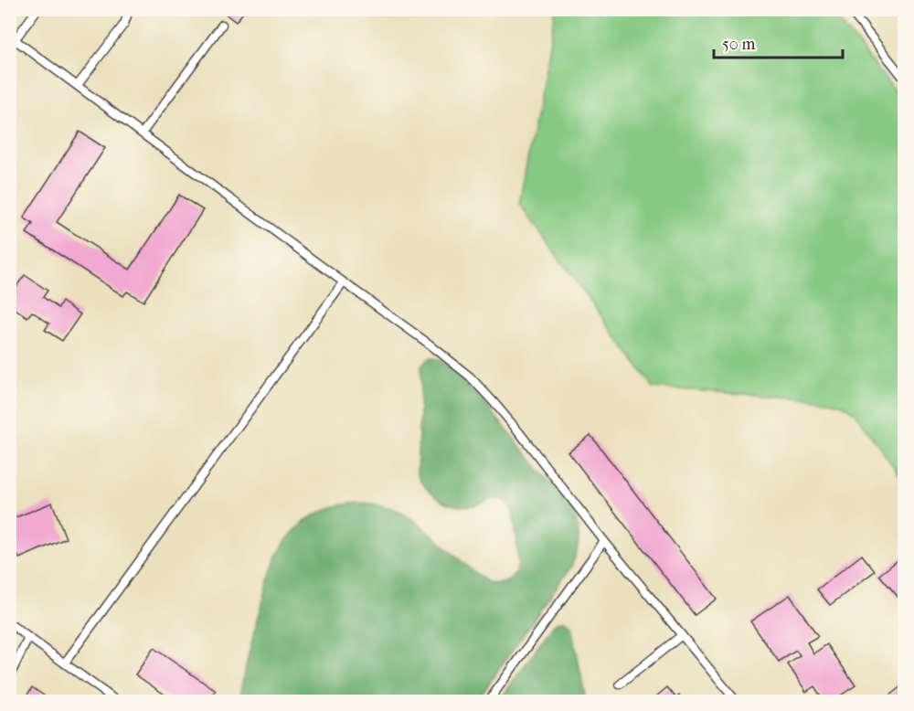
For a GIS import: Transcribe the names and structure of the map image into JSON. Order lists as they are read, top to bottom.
{
  "scale_bar": "50 m"
}
